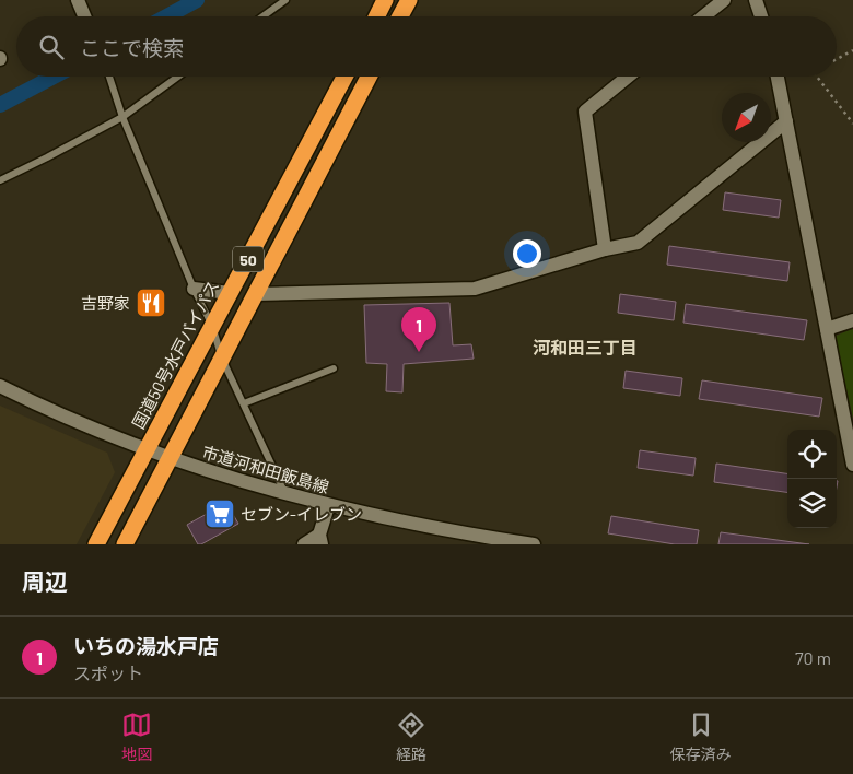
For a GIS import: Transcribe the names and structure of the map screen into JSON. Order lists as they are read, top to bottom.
{
  "streets": {
    "highway": ["50", "国道50号水戸バイパス"],
    "street": ["市道河和田飯島線"]
  },
  "crossings": [
    ["50", "市道河和田飯島線"],
    ["国道50号水戸バイパス", "市道河和田飯島線"]
  ],
  "districts": ["河和田三丁目"],
  "places": {
    "restaurant": ["吉野家"],
    "supermarket": ["セブン-イレブン"]
  },
  "north": "bottom left",
  "page": {
    "search": "ここで検索",
    "pins": "1",
    "heading": "周辺",
    "list": [
      {
        "mark": "1",
        "name": "いちの湯水戸店",
        "note": "スポット",
        "value": "70 m"
      }
    ],
    "nav": ["地図", "経路", "保存済み"]
  }
}
